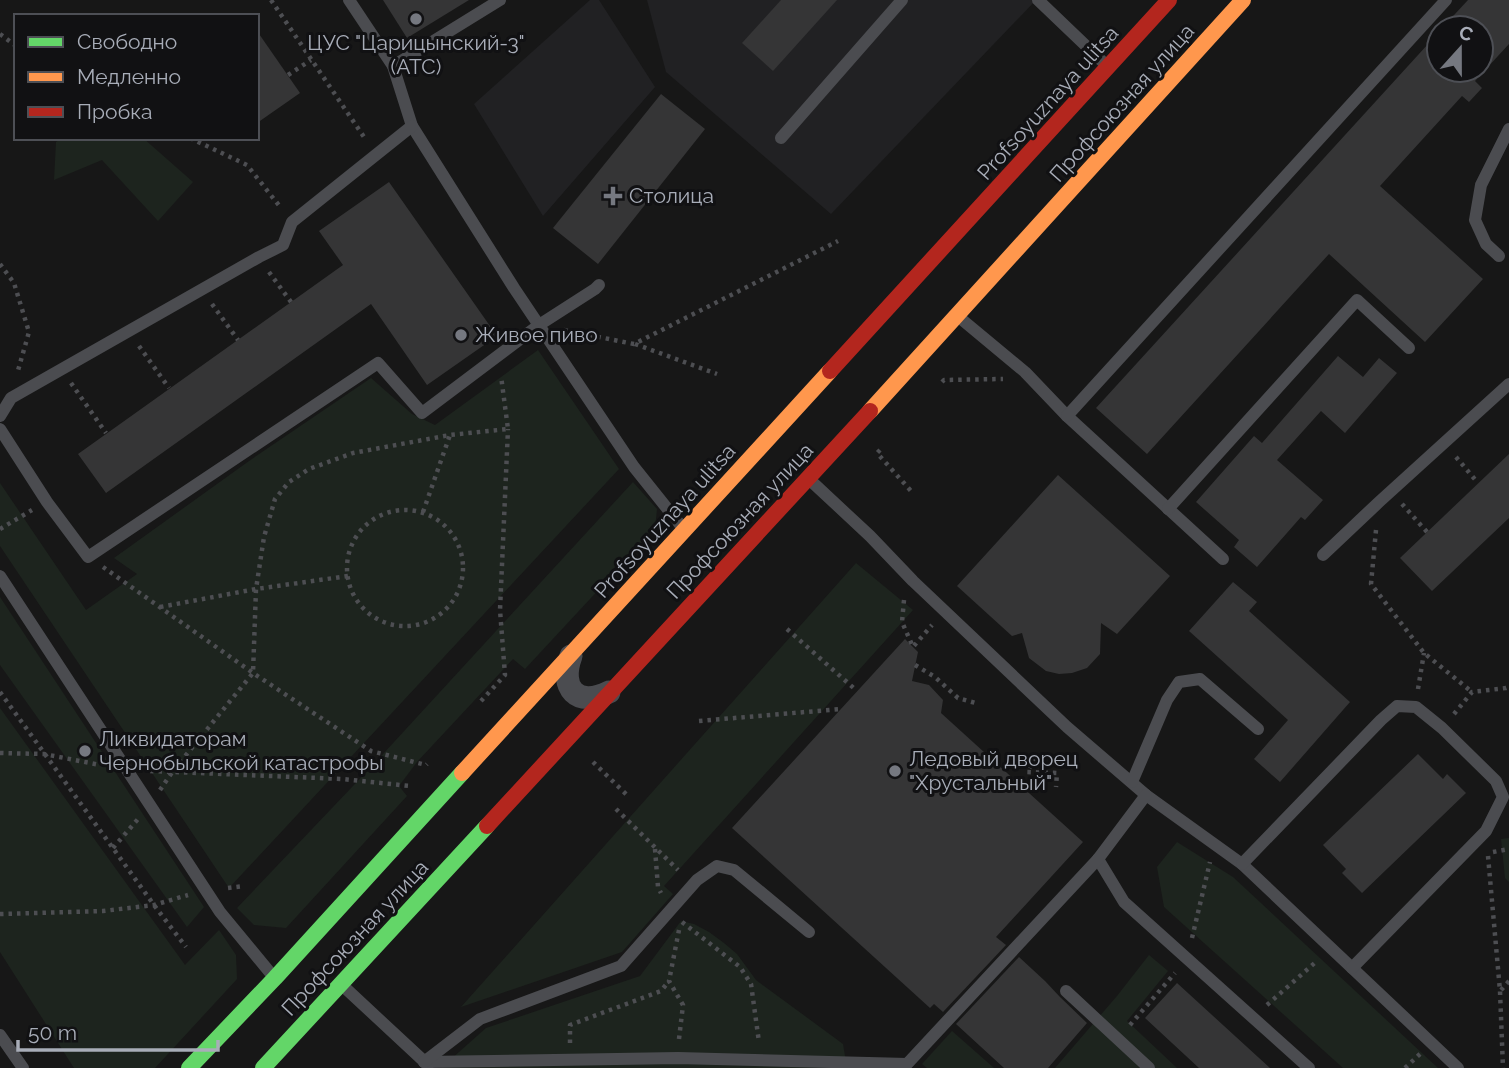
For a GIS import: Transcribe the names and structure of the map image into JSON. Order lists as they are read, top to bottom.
{
  "streets": {
    "main road": ["Profsoyuznaya ulitsa", "Профсоюзная улица"]
  },
  "places": {
    "other": [
      "ЦУС \"Царицынский-3\" (АТС)",
      "Живое пиво",
      "Ликвидаторам Чернобыльской катастрофы",
      "Ледовый дворец \"Хрустальный\""
    ],
    "health": ["Столица"]
  },
  "legend": ["Свободно", "Медленно", "Пробка"],
  "scale_bar": "50 m",
  "north": "top"
}
